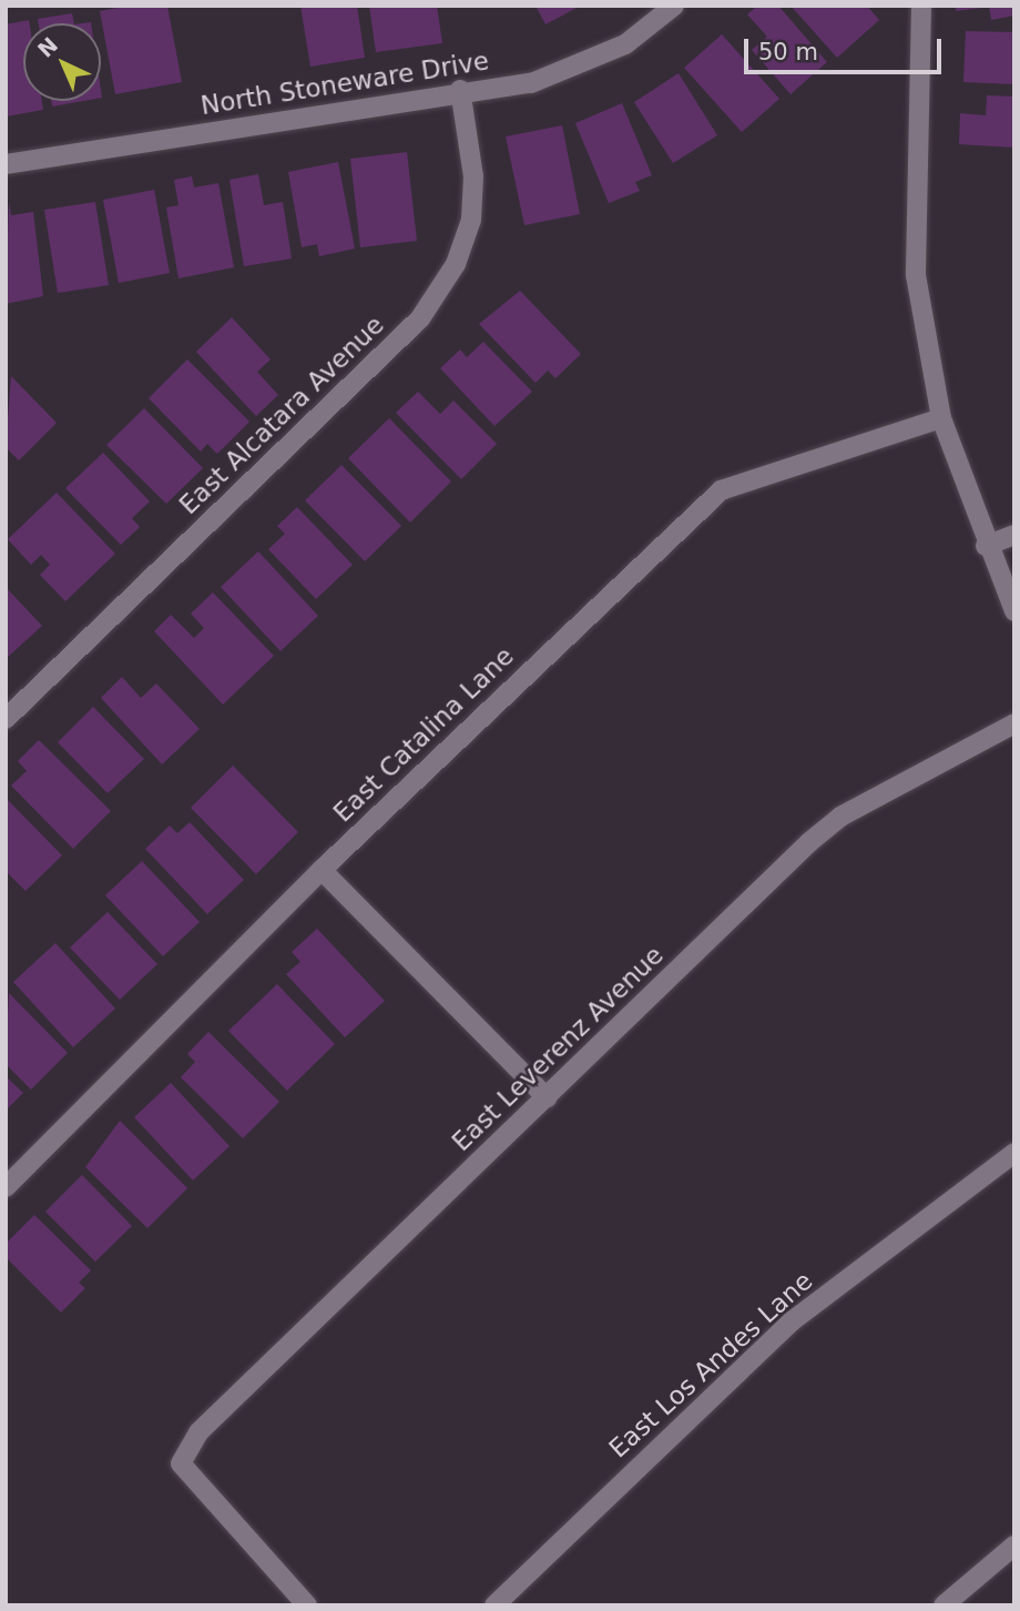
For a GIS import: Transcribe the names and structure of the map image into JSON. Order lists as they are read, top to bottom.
{
  "streets": {
    "street": [
      "North Stoneware Drive",
      "East Alcatara Avenue",
      "East Catalina Lane",
      "East Leverenz Avenue",
      "East Los Andes Lane"
    ]
  },
  "crossings": [
    ["North Stoneware Drive", "East Alcatara Avenue"]
  ],
  "scale_bar": "50 m",
  "north": "top left"
}
